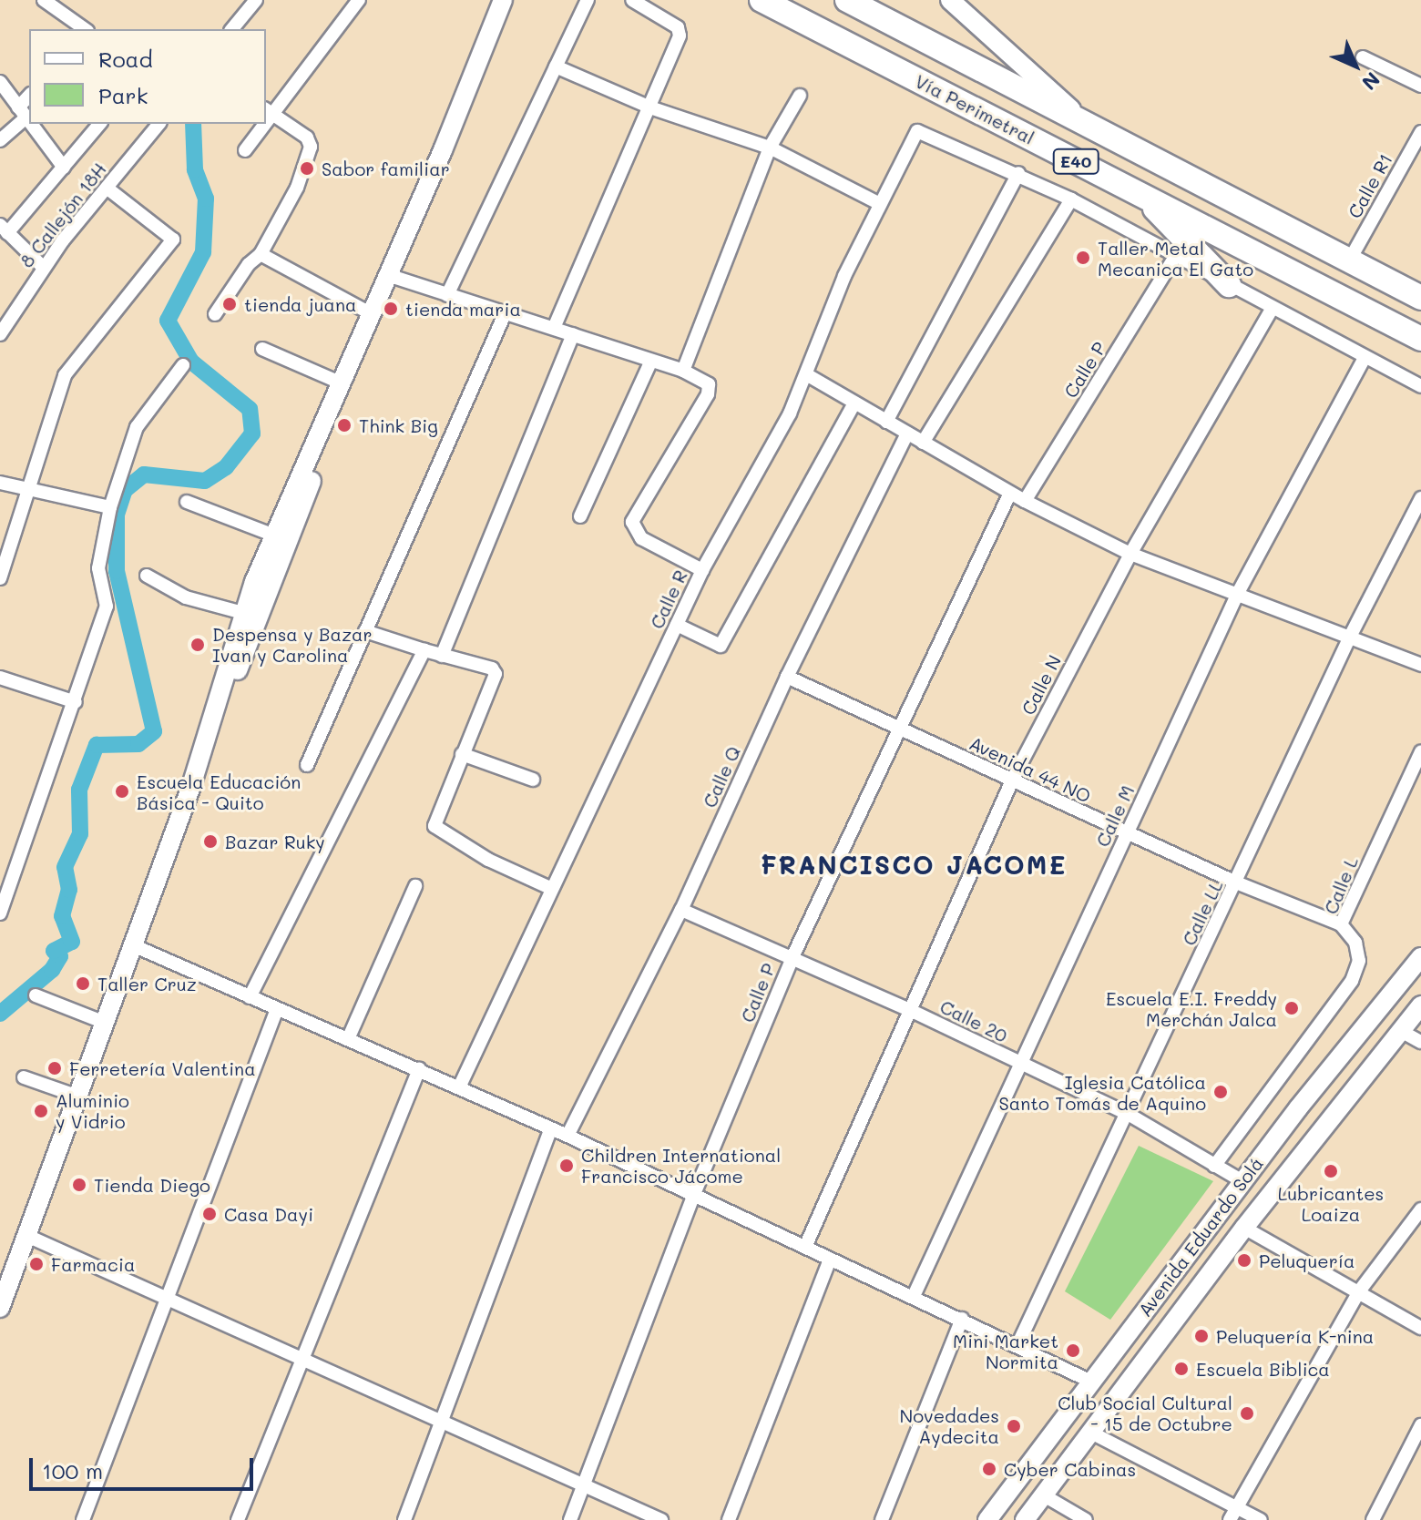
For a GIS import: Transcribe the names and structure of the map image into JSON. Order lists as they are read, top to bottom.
{
  "streets": {
    "highway": ["Vía Perimetral", "E40"],
    "street": [
      "Calle R1",
      "8 Callejón 18H",
      "Calle P",
      "Calle R",
      "Calle N",
      "Avenida 44 NO",
      "Calle Q",
      "Calle M",
      "Calle L",
      "Calle LL",
      "Calle 20",
      "Avenida Eduardo Solá"
    ]
  },
  "crossings": [
    ["Vía Perimetral", "Calle R1"],
    ["Calle P", "Avenida 44 NO"],
    ["Calle P", "Calle 20"],
    ["Calle N", "Avenida 44 NO"],
    ["Calle N", "Calle 20"],
    ["Avenida 44 NO", "Calle Q"],
    ["Avenida 44 NO", "Calle M"],
    ["Avenida 44 NO", "Calle L"],
    ["Avenida 44 NO", "Calle LL"],
    ["Calle Q", "Calle 20"],
    ["Calle M", "Calle 20"],
    ["Calle L", "Calle 20"],
    ["Calle LL", "Calle 20"],
    ["Calle 20", "Avenida Eduardo Solá"]
  ],
  "districts": ["FRANCISCO JACOME"],
  "places": [
    "Sabor familiar",
    "Taller Metal Mecanica El Gato",
    "tienda juana",
    "tienda maria",
    "Think Big",
    "Despensa y Bazar Ivan y Carolina",
    "Escuela Educación Básica - Quito",
    "Bazar Ruky",
    "Taller Cruz",
    "Escuela E.I. Freddy Merchán Jalca",
    "Ferretería Valentina",
    "Iglesia Católica Santo Tomás de Aquino",
    "Aluminio y Vidrio",
    "Children International Francisco Jácome",
    "Lubricantes Loaiza",
    "Tienda Diego",
    "Casa Dayi",
    "Peluquería",
    "Farmacia",
    "Peluquería K-nina",
    "Mini Market Normita",
    "Escuela Biblica",
    "Club Social Cultural - 15 de Octubre",
    "Novedades Aydecita",
    "Cyber Cabinas"
  ],
  "legend": ["Road", "Park"],
  "scale_bar": "100 m",
  "north": "bottom right"
}
